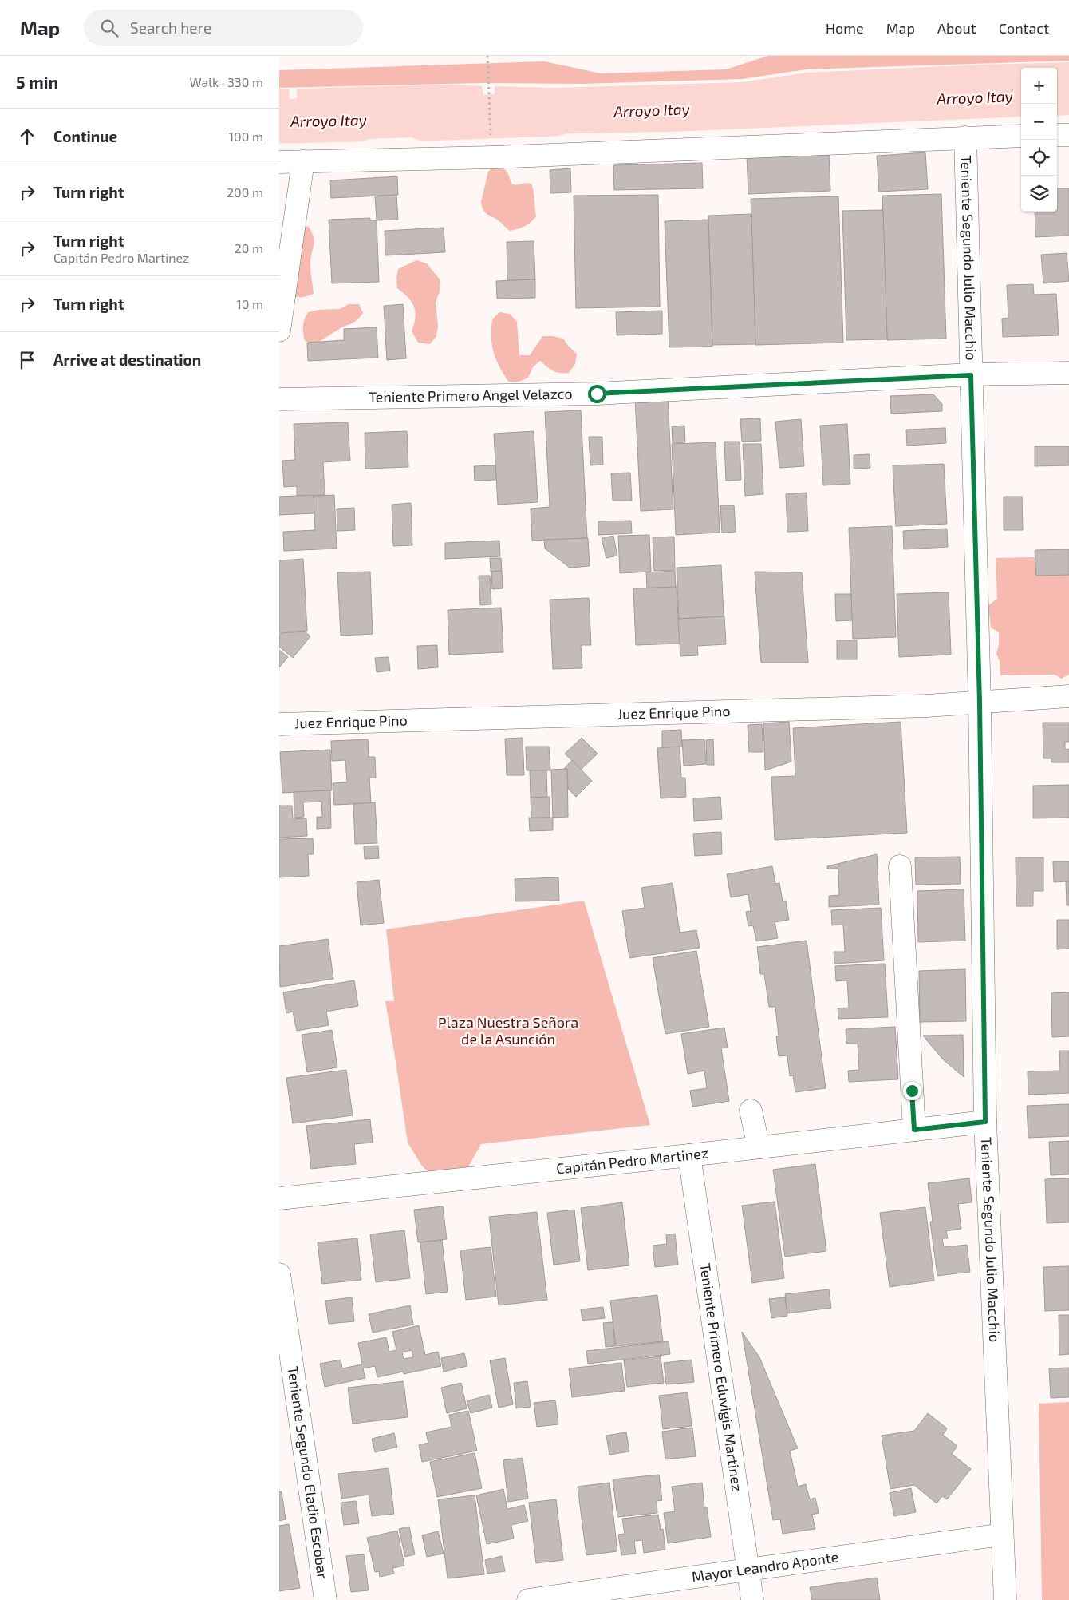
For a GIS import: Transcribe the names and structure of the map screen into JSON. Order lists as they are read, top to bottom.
{
  "streets": {
    "street": [
      "Teniente Segundo Julio Macchio",
      "Teniente Primero Angel Velazco",
      "Juez Enrique Pino",
      "Capitán Pedro Martinez",
      "Teniente Primero Eduvigis Martinez",
      "Teniente Segundo Eladio Escobar",
      "Mayor Leandro Aponte"
    ]
  },
  "crossings": [
    ["Teniente Segundo Julio Macchio", "Teniente Primero Angel Velazco"],
    ["Teniente Segundo Julio Macchio", "Juez Enrique Pino"],
    ["Teniente Segundo Julio Macchio", "Capitán Pedro Martinez"],
    ["Teniente Segundo Julio Macchio", "Mayor Leandro Aponte"],
    ["Capitán Pedro Martinez", "Teniente Primero Eduvigis Martinez"],
    ["Teniente Primero Eduvigis Martinez", "Mayor Leandro Aponte"]
  ],
  "water": ["Arroyo Itay"],
  "parks": ["Plaza Nuestra Señora de la Asunción"],
  "page": {
    "header": "Map",
    "search": "Search here",
    "nav": [
      "Home",
      "Map",
      "About",
      "Contact"
    ],
    "heading": ["5 min", "Walk · 330 m"],
    "map_buttons": ["+", "−"],
    "list": [
      ["Continue", "100 m"],
      ["Turn right", "200 m"],
      ["Turn right", "Capitán Pedro Martinez", "20 m"],
      ["Turn right", "10 m"],
      "Arrive at destination"
    ]
  }
}
